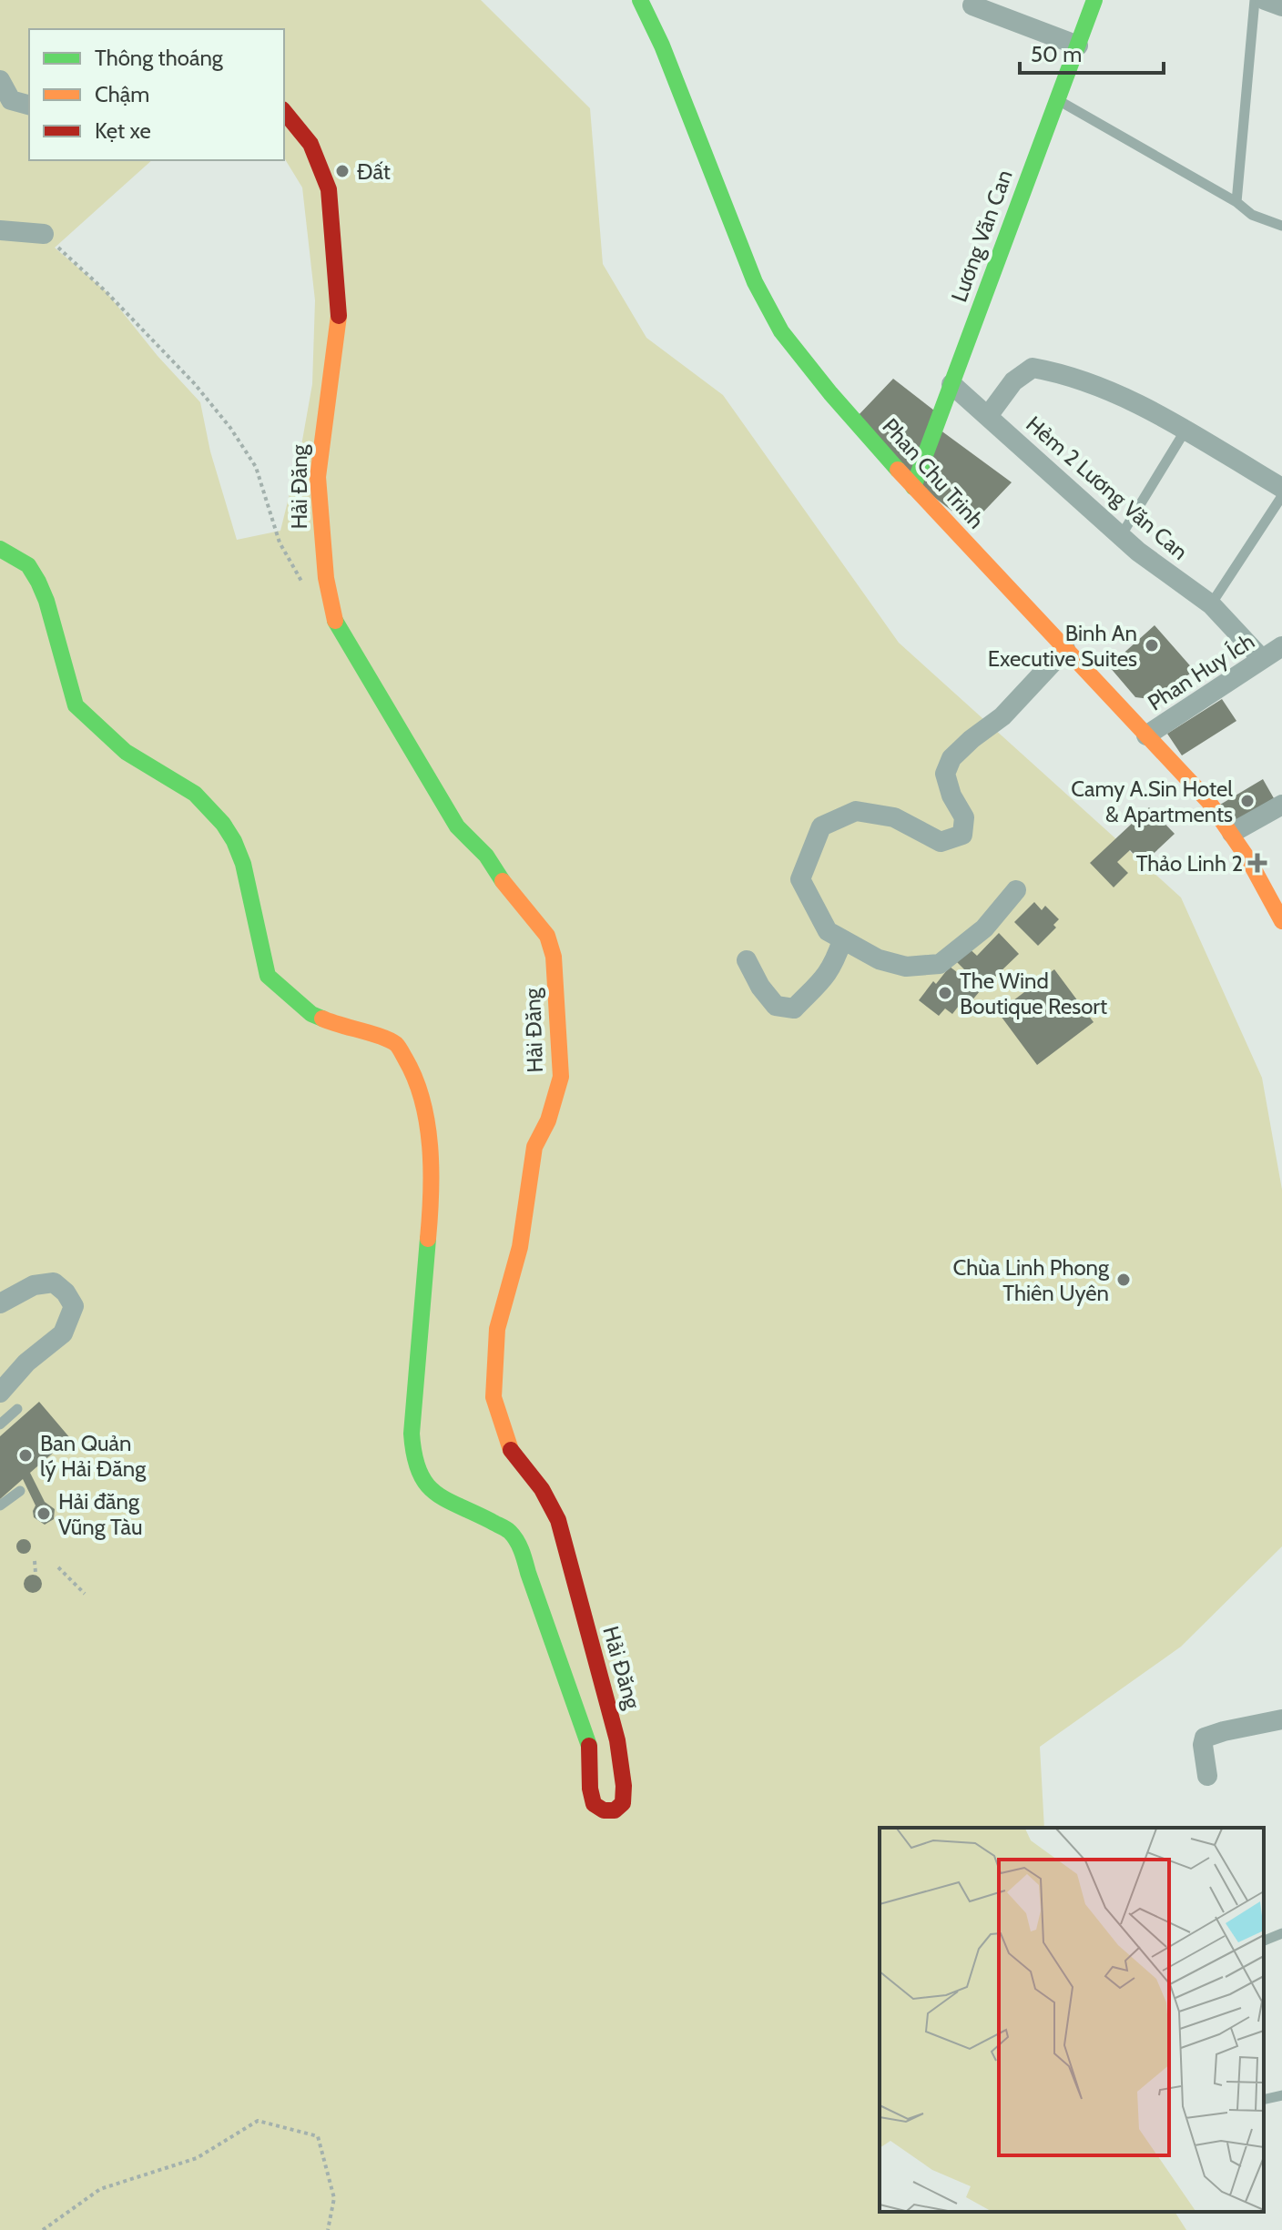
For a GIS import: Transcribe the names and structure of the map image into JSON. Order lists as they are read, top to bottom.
{
  "streets": {
    "street": [
      "Lương Văn Can",
      "Phan Chu Trinh",
      "Hải Đăng",
      "Hẻm 2 Lương Văn Can",
      "Phan Huy Ích"
    ]
  },
  "crossings": [
    ["Lương Văn Can", "Phan Chu Trinh"],
    ["Lương Văn Can", "Hẻm 2 Lương Văn Can"],
    ["Phan Chu Trinh", "Phan Huy Ích"],
    ["Hẻm 2 Lương Văn Can", "Phan Huy Ích"]
  ],
  "places": {
    "other": [
      "Đất",
      "Binh An Executive Suites",
      "Camy A.Sin Hotel & Apartments",
      "The Wind Boutique Resort",
      "Chùa Linh Phong Thiên Uyên",
      "Ban Quản lý Hải Đăng",
      "Hải đăng Vũng Tàu"
    ],
    "health": ["Thảo Linh 2"]
  },
  "legend": ["Thông thoáng", "Chậm", "Kẹt xe"],
  "scale_bar": "50 m"
}
